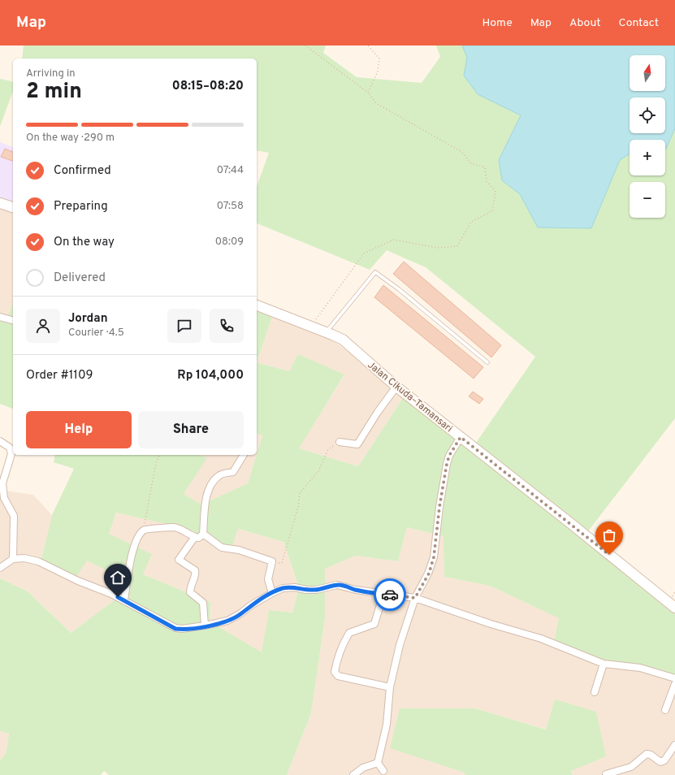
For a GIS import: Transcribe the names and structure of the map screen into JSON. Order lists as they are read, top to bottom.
{
  "streets": {
    "street": ["Jalan Cikuda–Tamansari"]
  },
  "north": "top",
  "page": {
    "header": "Map",
    "nav": [
      "Home",
      "Map",
      "About",
      "Contact"
    ],
    "map_buttons": ["+", "−"],
    "heading": ["2 min", "Arriving in", "08:15–08:20"],
    "panel": [
      "Jordan",
      "Courier · 4.5",
      "Order #1109",
      "Rp 104,000"
    ],
    "bar": "On the way · 290 m",
    "list": [
      ["Confirmed", "07:44"],
      ["Preparing", "07:58"],
      ["On the way", "08:09"],
      "Delivered"
    ],
    "buttons": ["Help", "Share"]
  }
}
